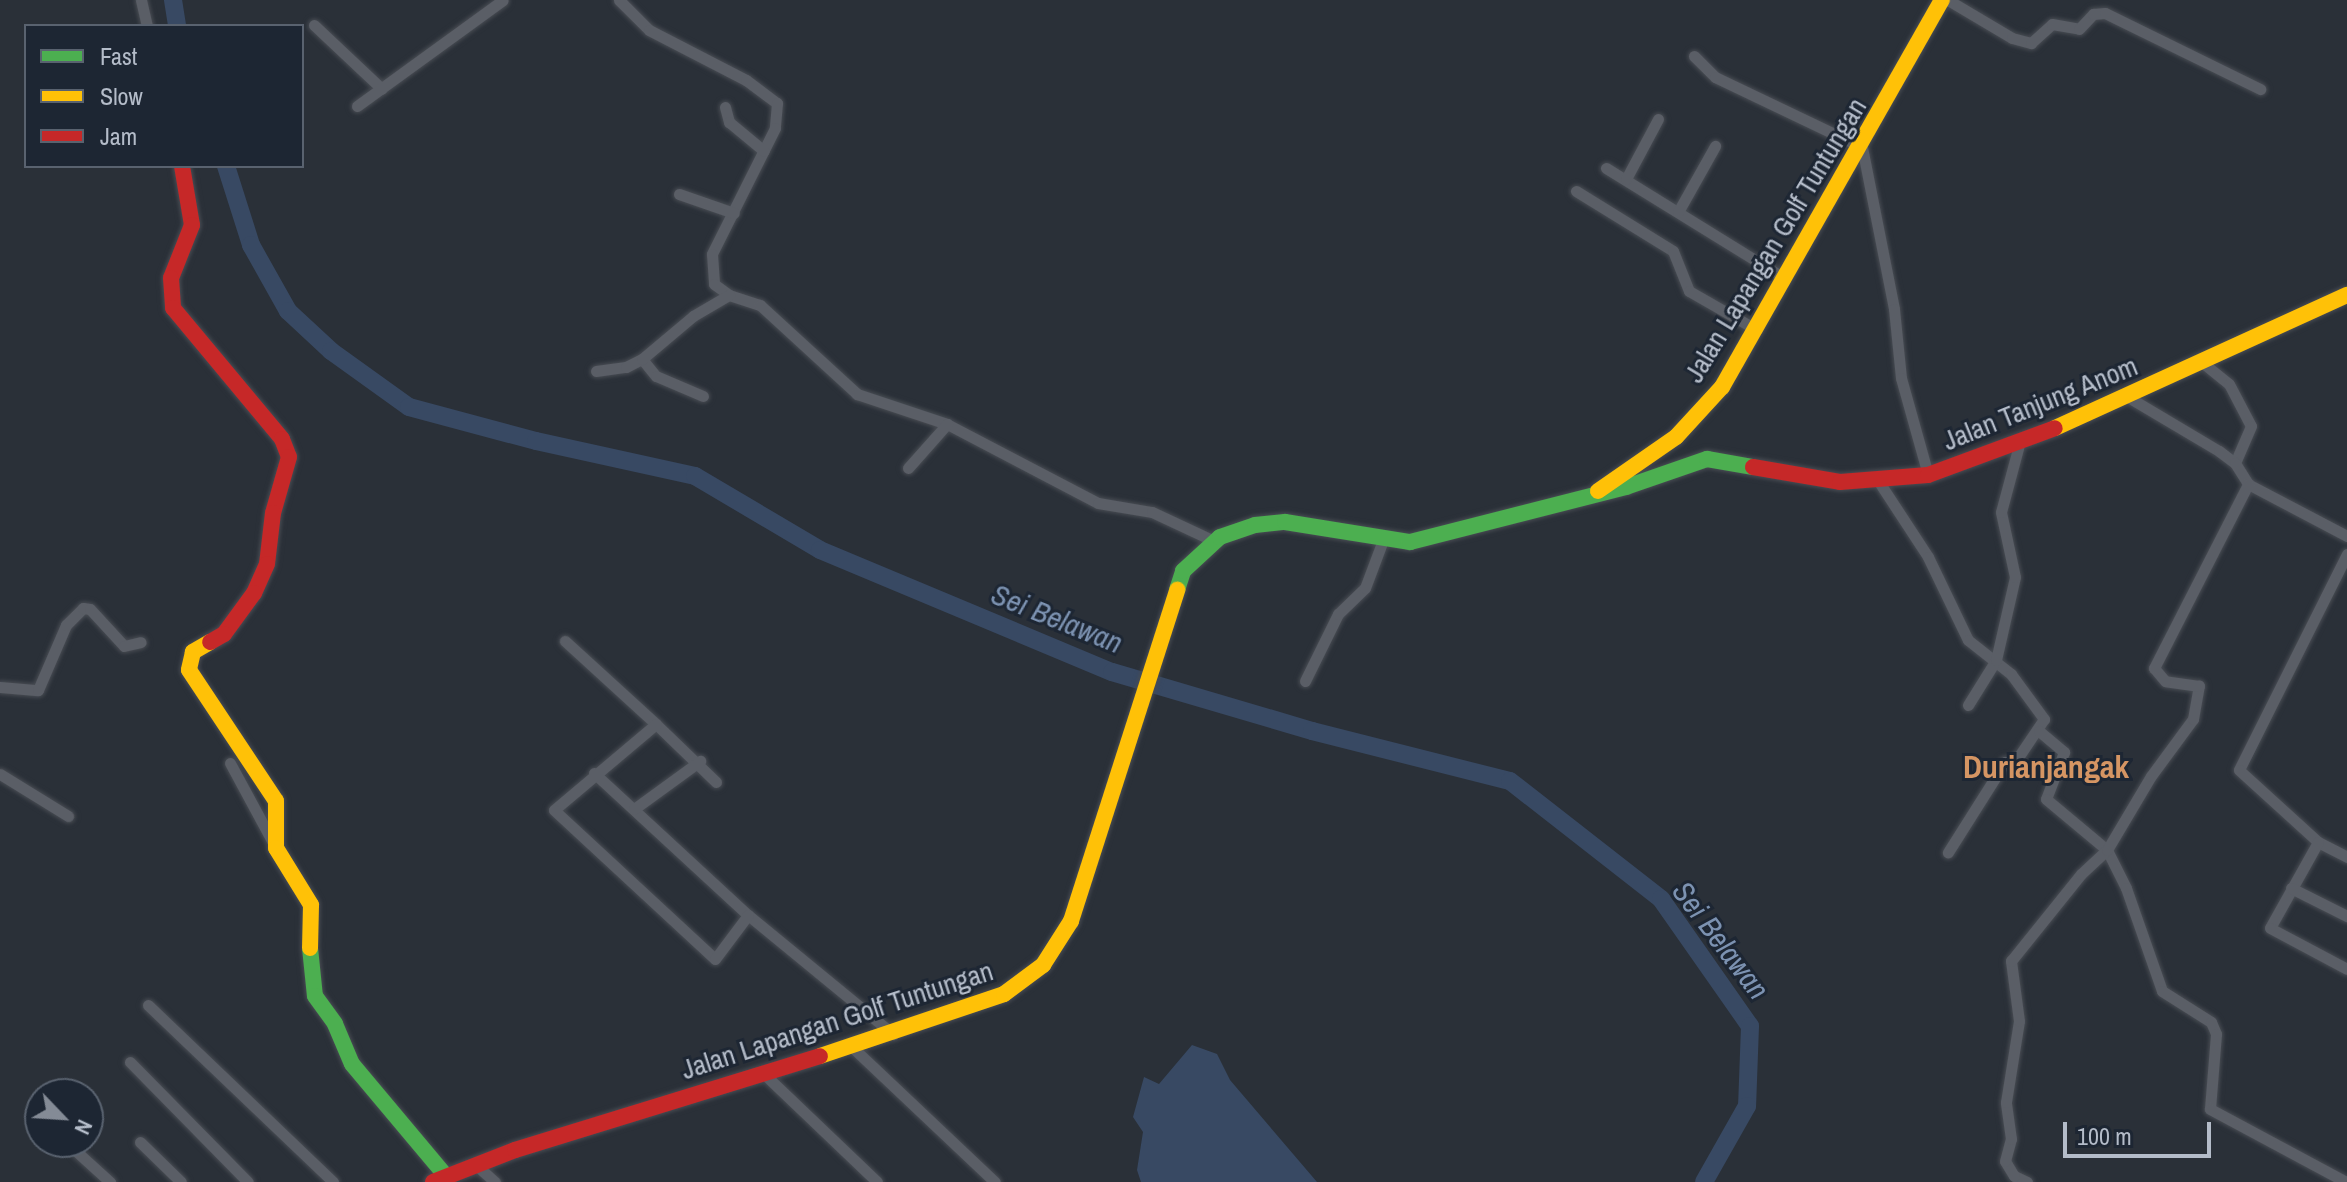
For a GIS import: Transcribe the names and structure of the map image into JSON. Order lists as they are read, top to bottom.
{
  "streets": {
    "main road": ["Jalan Lapangan Golf Tuntungan", "Jalan Tanjung Anom"]
  },
  "crossings": [
    ["Jalan Lapangan Golf Tuntungan", "Jalan Tanjung Anom"]
  ],
  "districts": ["Durianjangak"],
  "water": ["Sei Belawan"],
  "legend": ["Fast", "Slow", "Jam"],
  "scale_bar": "100 m",
  "north": "bottom right"
}
